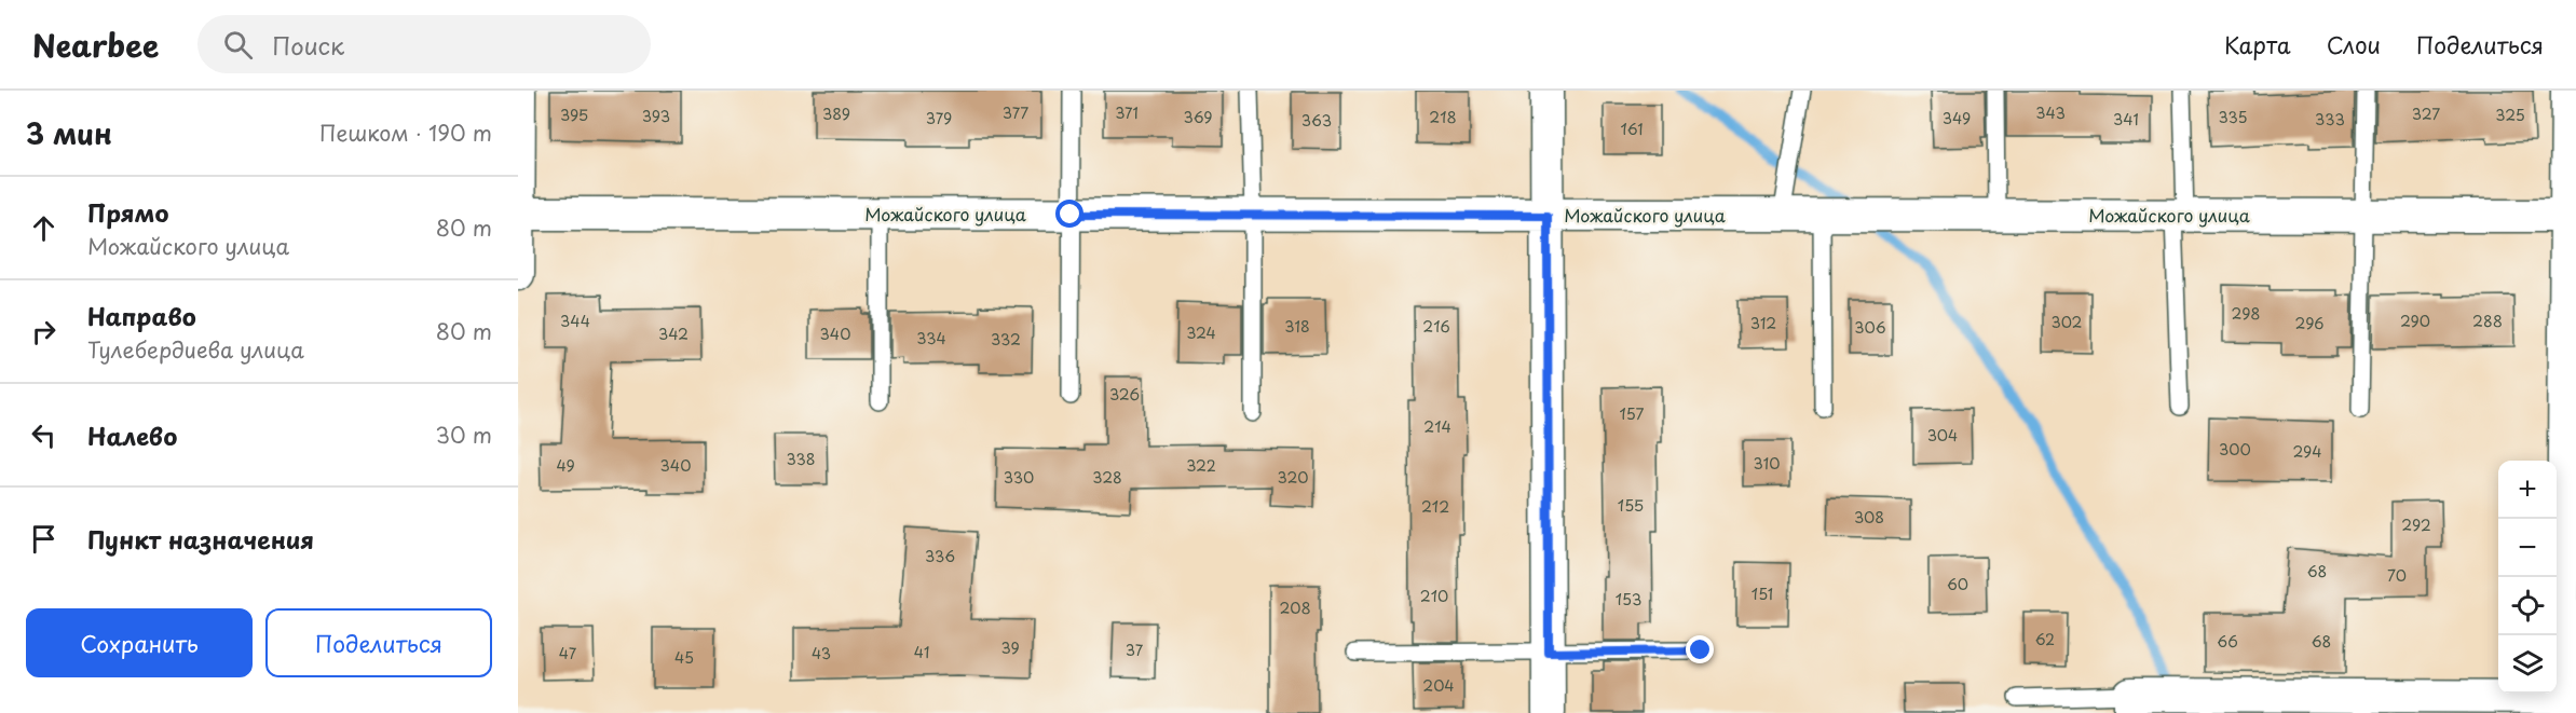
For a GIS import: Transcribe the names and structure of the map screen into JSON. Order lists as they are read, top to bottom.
{
  "streets": {
    "street": ["Можайского улица"]
  },
  "house_numbers": [
    "377",
    "371",
    "343",
    "389",
    "327",
    "395",
    "325",
    "393",
    "369",
    "218",
    "335",
    "379",
    "349",
    "341",
    "333",
    "363",
    "161",
    "298",
    "344",
    "290",
    "288",
    "302",
    "312",
    "296",
    "318",
    "216",
    "306",
    "324",
    "342",
    "340",
    "334",
    "332",
    "326",
    "157",
    "214",
    "304",
    "300",
    "294",
    "338",
    "310",
    "49",
    "340",
    "322",
    "330",
    "328",
    "320",
    "155",
    "212",
    "308",
    "292",
    "336",
    "68",
    "70",
    "60",
    "151",
    "210",
    "153",
    "208",
    "62",
    "66",
    "68",
    "39",
    "37",
    "41",
    "47",
    "43",
    "45",
    "204"
  ],
  "page": {
    "header": "Nearbee",
    "search": "Поиск",
    "nav": ["Карта", "Слои", "Поделиться"],
    "heading": ["3 мин", "Пешком · 190 m"],
    "list": [
      ["Прямо", "Можайского улица", "80 m"],
      ["Направо", "Тулебердиева улица", "80 m"],
      ["Налево", "30 m"],
      "Пункт назначения"
    ],
    "map_buttons": ["+", "−"],
    "buttons": ["Сохранить", "Поделиться"]
  }
}
